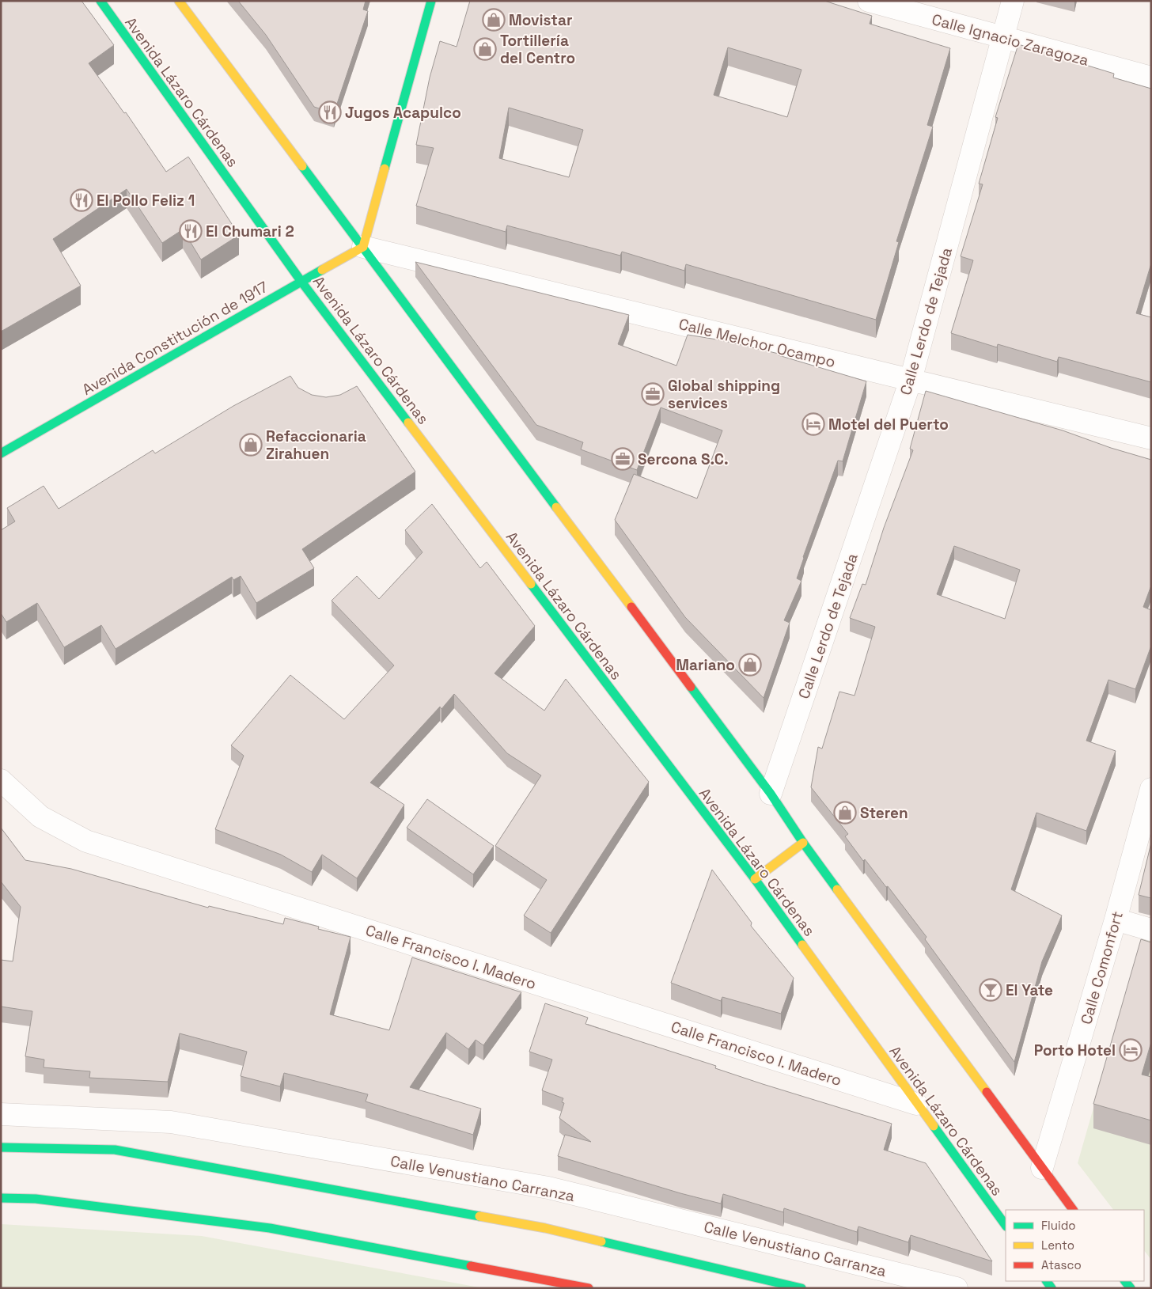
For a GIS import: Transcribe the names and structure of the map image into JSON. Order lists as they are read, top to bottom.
{
  "streets": {
    "main road": ["Avenida Lázaro Cárdenas", "Avenida Constitución de 1917"],
    "street": [
      "Calle Ignacio Zaragoza",
      "Calle Lerdo de Tejada",
      "Calle Melchor Ocampo",
      "Calle Francisco I. Madero",
      "Calle Comonfort",
      "Calle Venustiano Carranza"
    ]
  },
  "crossings": [
    ["Calle Ignacio Zaragoza", "Calle Lerdo de Tejada"],
    ["Avenida Lázaro Cárdenas", "Avenida Constitución de 1917"],
    ["Avenida Lázaro Cárdenas", "Calle Francisco I. Madero"],
    ["Calle Lerdo de Tejada", "Calle Melchor Ocampo"],
    ["Avenida Constitución de 1917", "Calle Melchor Ocampo"]
  ],
  "places": {
    "shop": [
      "Movistar",
      "Tortillería del Centro",
      "Refaccionaria Zirahuen",
      "Mariano",
      "Steren"
    ],
    "restaurant": ["Jugos Acapulco", "El Pollo Feliz 1", "El Chumari 2"],
    "office": ["Global shipping services", "Sercona S.C."],
    "hotel": ["Motel del Puerto", "Porto Hotel"],
    "bar": ["El Yate"]
  },
  "legend": ["Fluido", "Lento", "Atasco"]
}
